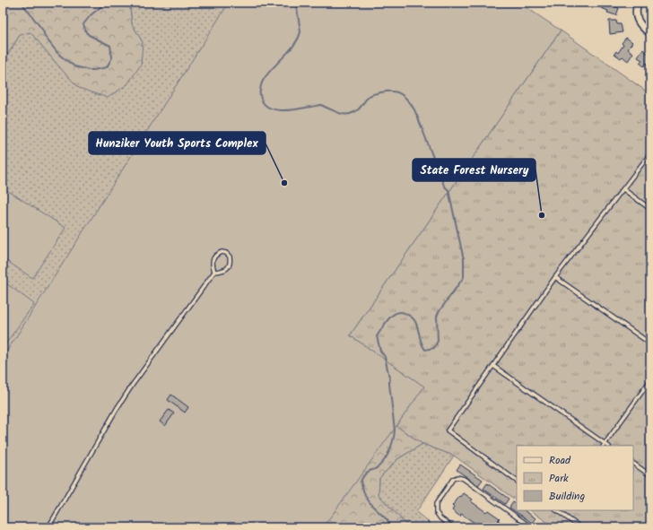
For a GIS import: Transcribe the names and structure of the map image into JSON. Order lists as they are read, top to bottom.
{
  "places": ["Hunziker Youth Sports Complex", "State Forest Nursery"],
  "legend": ["Road", "Park", "Building"]
}
